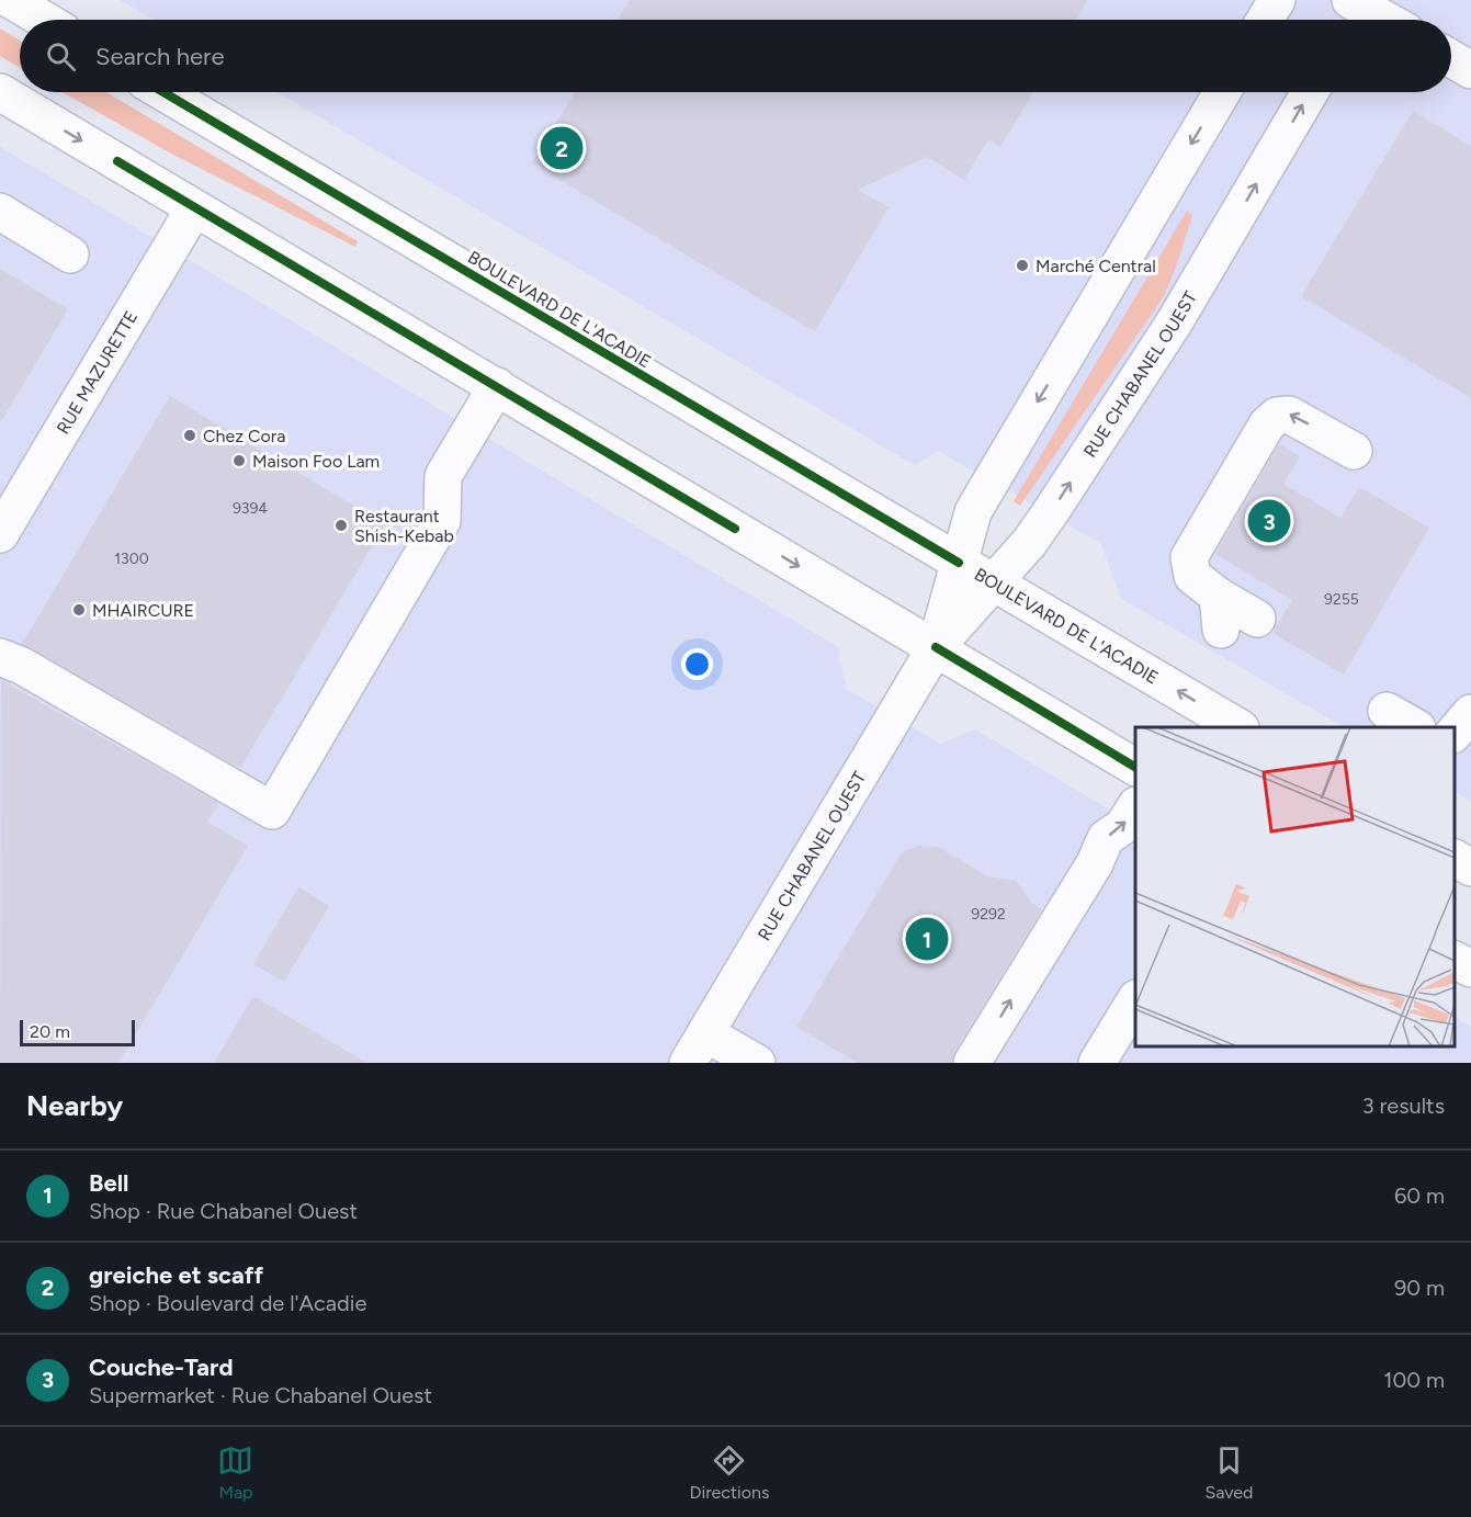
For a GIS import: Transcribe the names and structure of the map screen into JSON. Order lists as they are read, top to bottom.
{
  "streets": {
    "main road": ["BOULEVARD DE L'ACADIE", "RUE MAZURETTE", "RUE CHABANEL OUEST"]
  },
  "crossings": [
    ["BOULEVARD DE L'ACADIE", "RUE CHABANEL OUEST"]
  ],
  "places": [
    "Marché Central",
    "Chez Cora",
    "Maison Foo Lam",
    "Restaurant Shish-Kebab",
    "MHAIRCURE"
  ],
  "house_numbers": [
    "9394",
    "1300",
    "9255",
    "9292"
  ],
  "scale_bar": "20 m",
  "page": {
    "search": "Search here",
    "pins": ["2", "3", "1"],
    "scale": "20 m",
    "heading": ["Nearby", "3 results"],
    "list": [
      {
        "mark": "1",
        "name": "Bell",
        "note": "Shop · Rue Chabanel Ouest",
        "value": "60 m"
      },
      {
        "mark": "2",
        "name": "greiche et scaff",
        "note": "Shop · Boulevard de l'Acadie",
        "value": "90 m"
      },
      {
        "mark": "3",
        "name": "Couche-Tard",
        "note": "Supermarket · Rue Chabanel Ouest",
        "value": "100 m"
      }
    ],
    "nav": ["Map", "Directions", "Saved"]
  }
}
